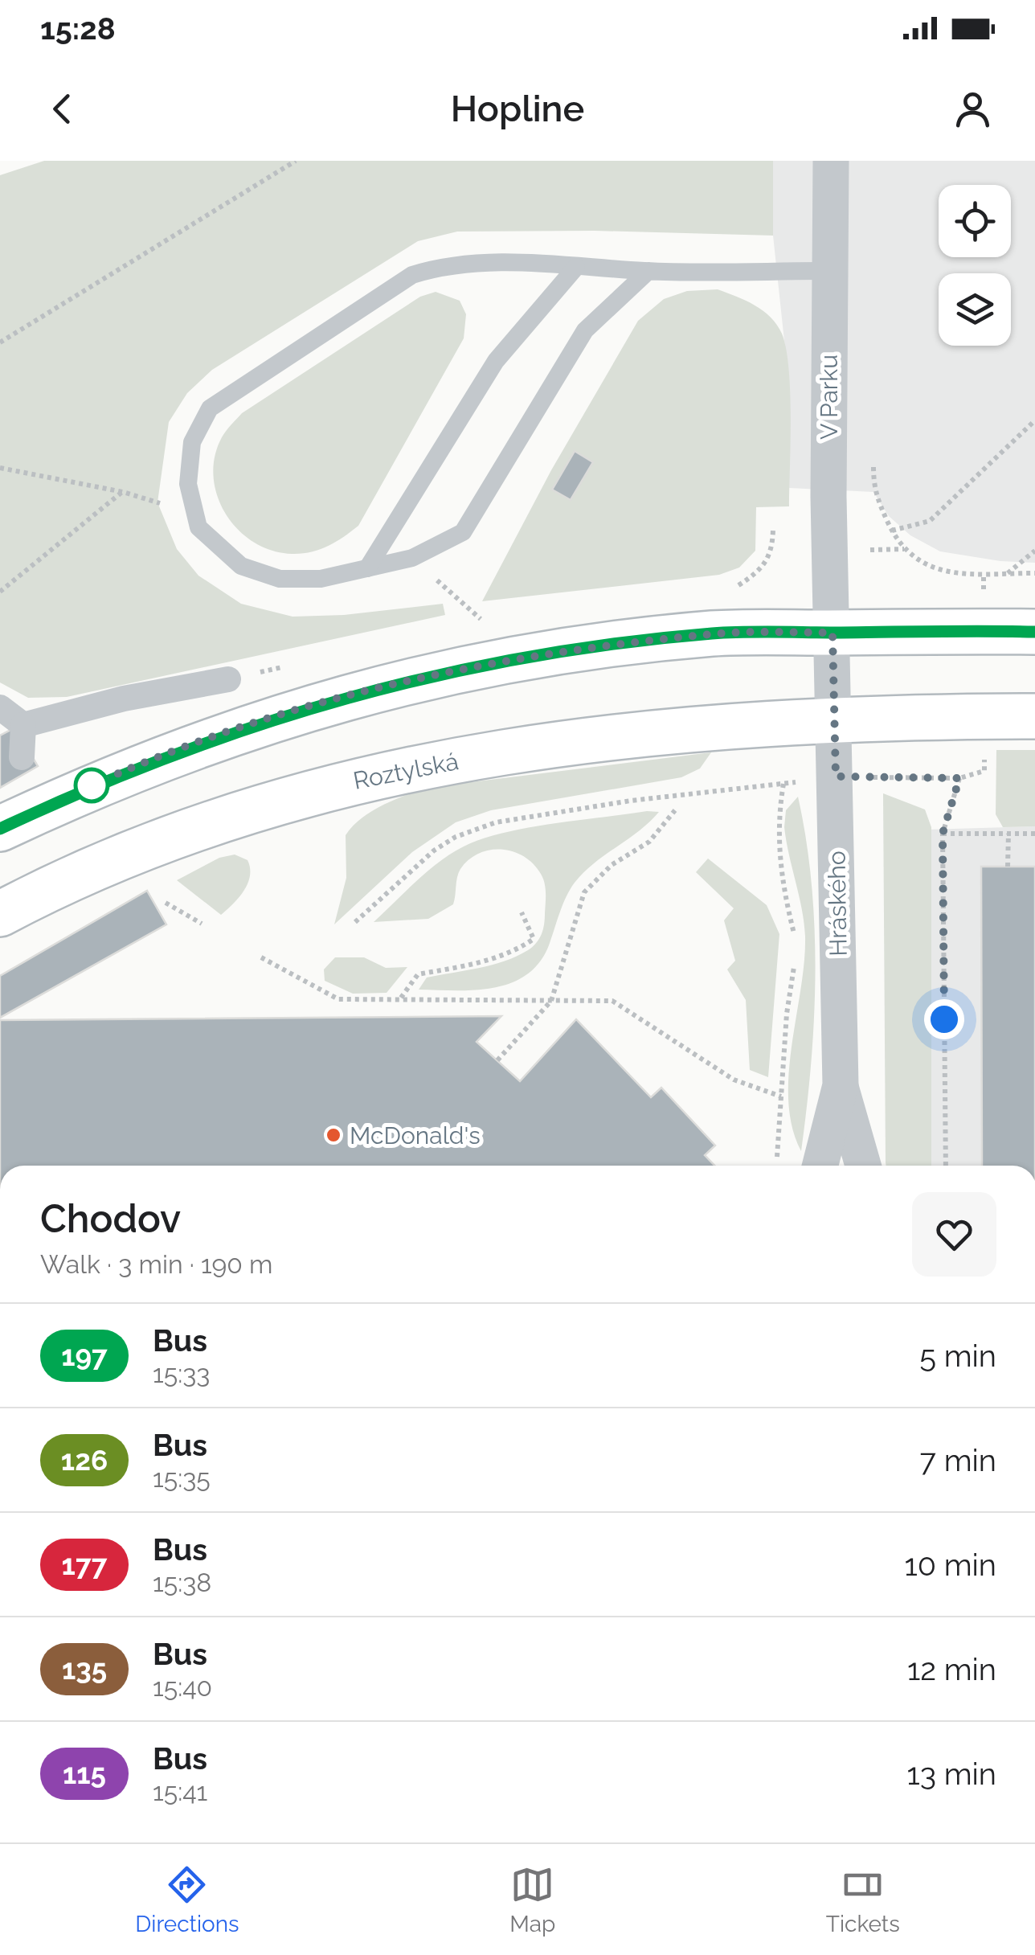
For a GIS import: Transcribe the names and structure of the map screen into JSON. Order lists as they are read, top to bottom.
{
  "streets": {
    "main road": ["Roztylská"],
    "street": ["V Parku", "Hráského"]
  },
  "crossings": [
    ["Roztylská", "Hráského"]
  ],
  "places": ["McDonald's"],
  "lines": ["bus line 197"],
  "page": {
    "status": "15:28",
    "header": "Hopline",
    "heading": ["Chodov", "Walk · 3 min · 190 m"],
    "list": [
      {
        "mark": "197",
        "name": "Bus",
        "note": "15:33",
        "value": "5 min"
      },
      {
        "mark": "126",
        "name": "Bus",
        "note": "15:35",
        "value": "7 min"
      },
      {
        "mark": "177",
        "name": "Bus",
        "note": "15:38",
        "value": "10 min"
      },
      {
        "mark": "135",
        "name": "Bus",
        "note": "15:40",
        "value": "12 min"
      },
      {
        "mark": "115",
        "name": "Bus",
        "note": "15:41",
        "value": "13 min"
      }
    ],
    "tabs": ["Directions", "Map", "Tickets"]
  }
}
